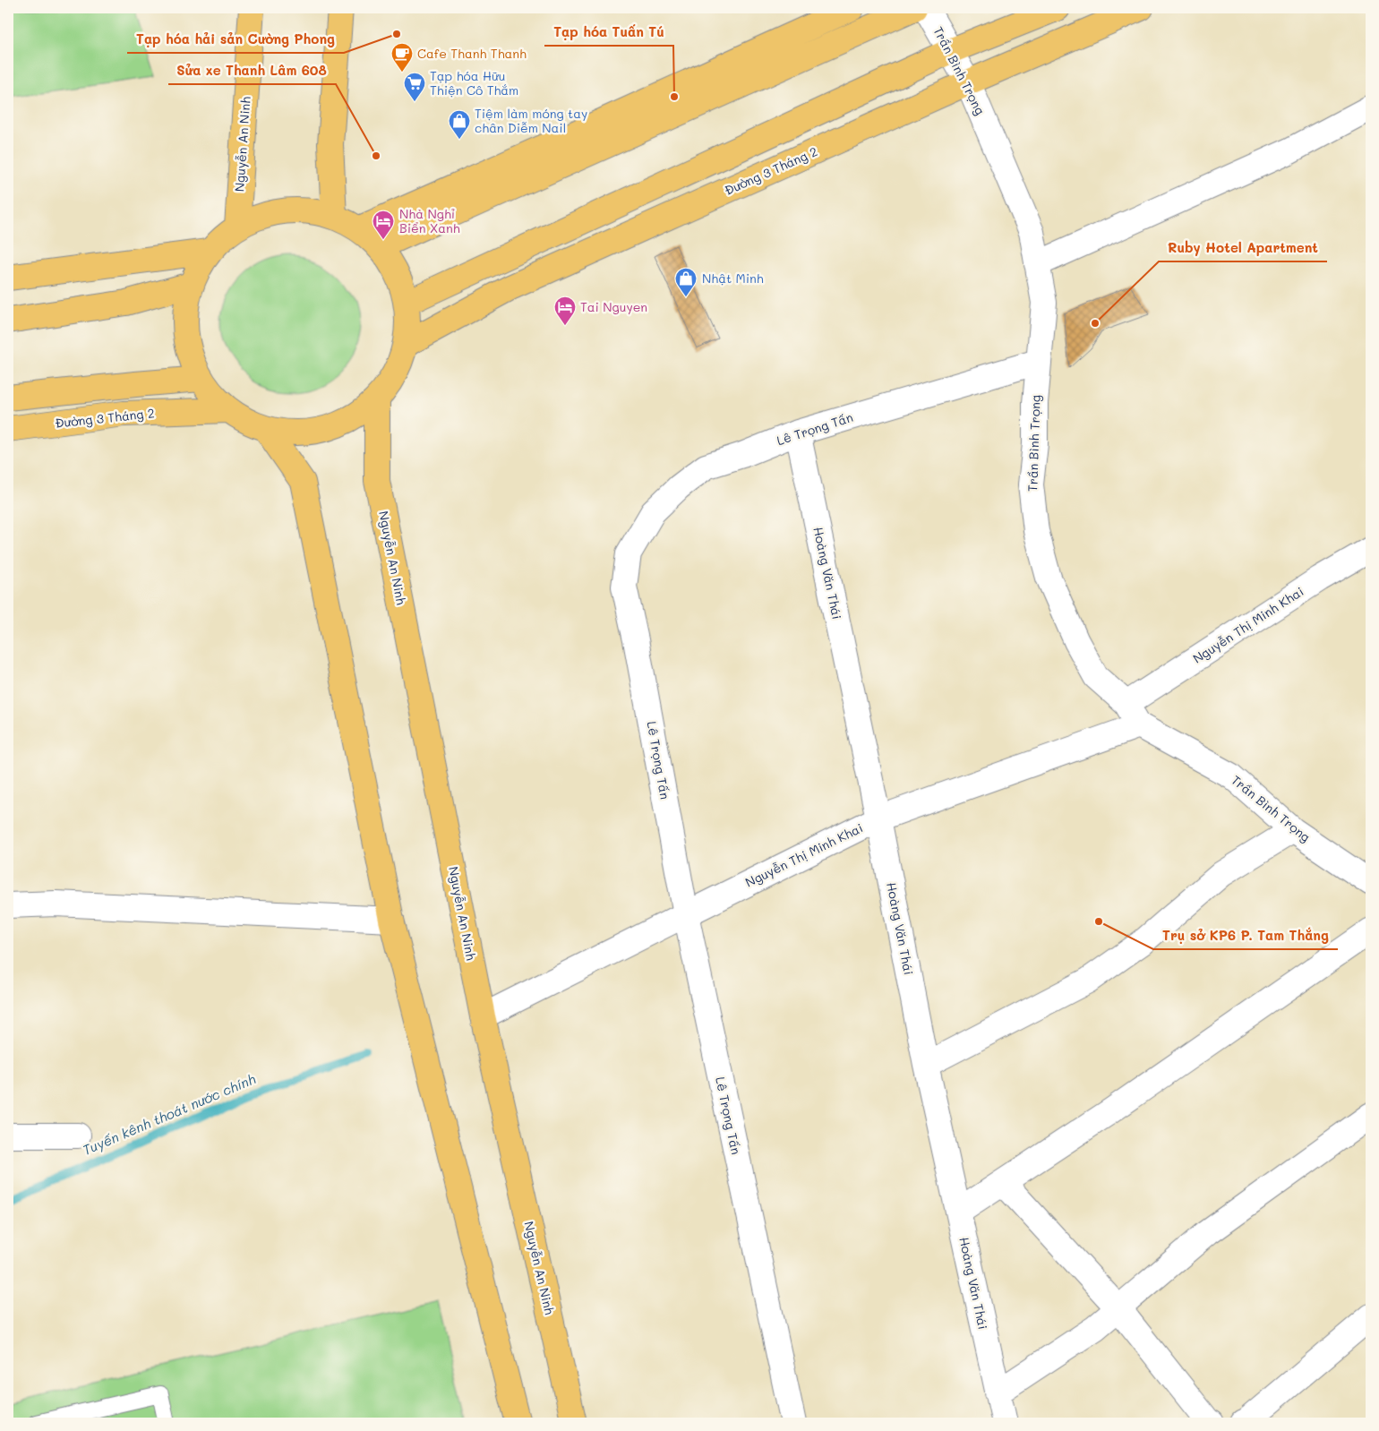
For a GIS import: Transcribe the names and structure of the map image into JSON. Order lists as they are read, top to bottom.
{
  "streets": {
    "main road": ["Nguyễn An Ninh", "Đường 3 Tháng 2"],
    "street": [
      "Trần Bình Trọng",
      "Lê Trọng Tấn",
      "Hoàng Văn Thái",
      "Nguyễn Thị Minh Khai"
    ]
  },
  "crossings": [
    ["Trần Bình Trọng", "Đường 3 Tháng 2"],
    ["Trần Bình Trọng", "Lê Trọng Tấn"],
    ["Trần Bình Trọng", "Nguyễn Thị Minh Khai"],
    ["Nguyễn An Ninh", "Nguyễn Thị Minh Khai"],
    ["Lê Trọng Tấn", "Hoàng Văn Thái"],
    ["Lê Trọng Tấn", "Nguyễn Thị Minh Khai"],
    ["Hoàng Văn Thái", "Nguyễn Thị Minh Khai"]
  ],
  "water": ["Tuyến kênh thoát nước chính"],
  "places": {
    "other": [
      "Tạp hóa hải sản Cường Phong",
      "Tạp hóa Tuấn Tú",
      "Sửa xe Thanh Lâm 608",
      "Ruby Hotel Apartment",
      "Trụ sở KP6 P. Tam Thắng"
    ],
    "cafe": ["Cafe Thanh Thanh"],
    "supermarket": ["Tạp hóa Hữu Thiện Cô Thắm"],
    "shop": ["Tiệm làm móng tay chân Diễm Nail", "Nhật Minh"],
    "hotel": ["Nhà Nghỉ Biển Xanh", "Tai Nguyen"]
  }
}
